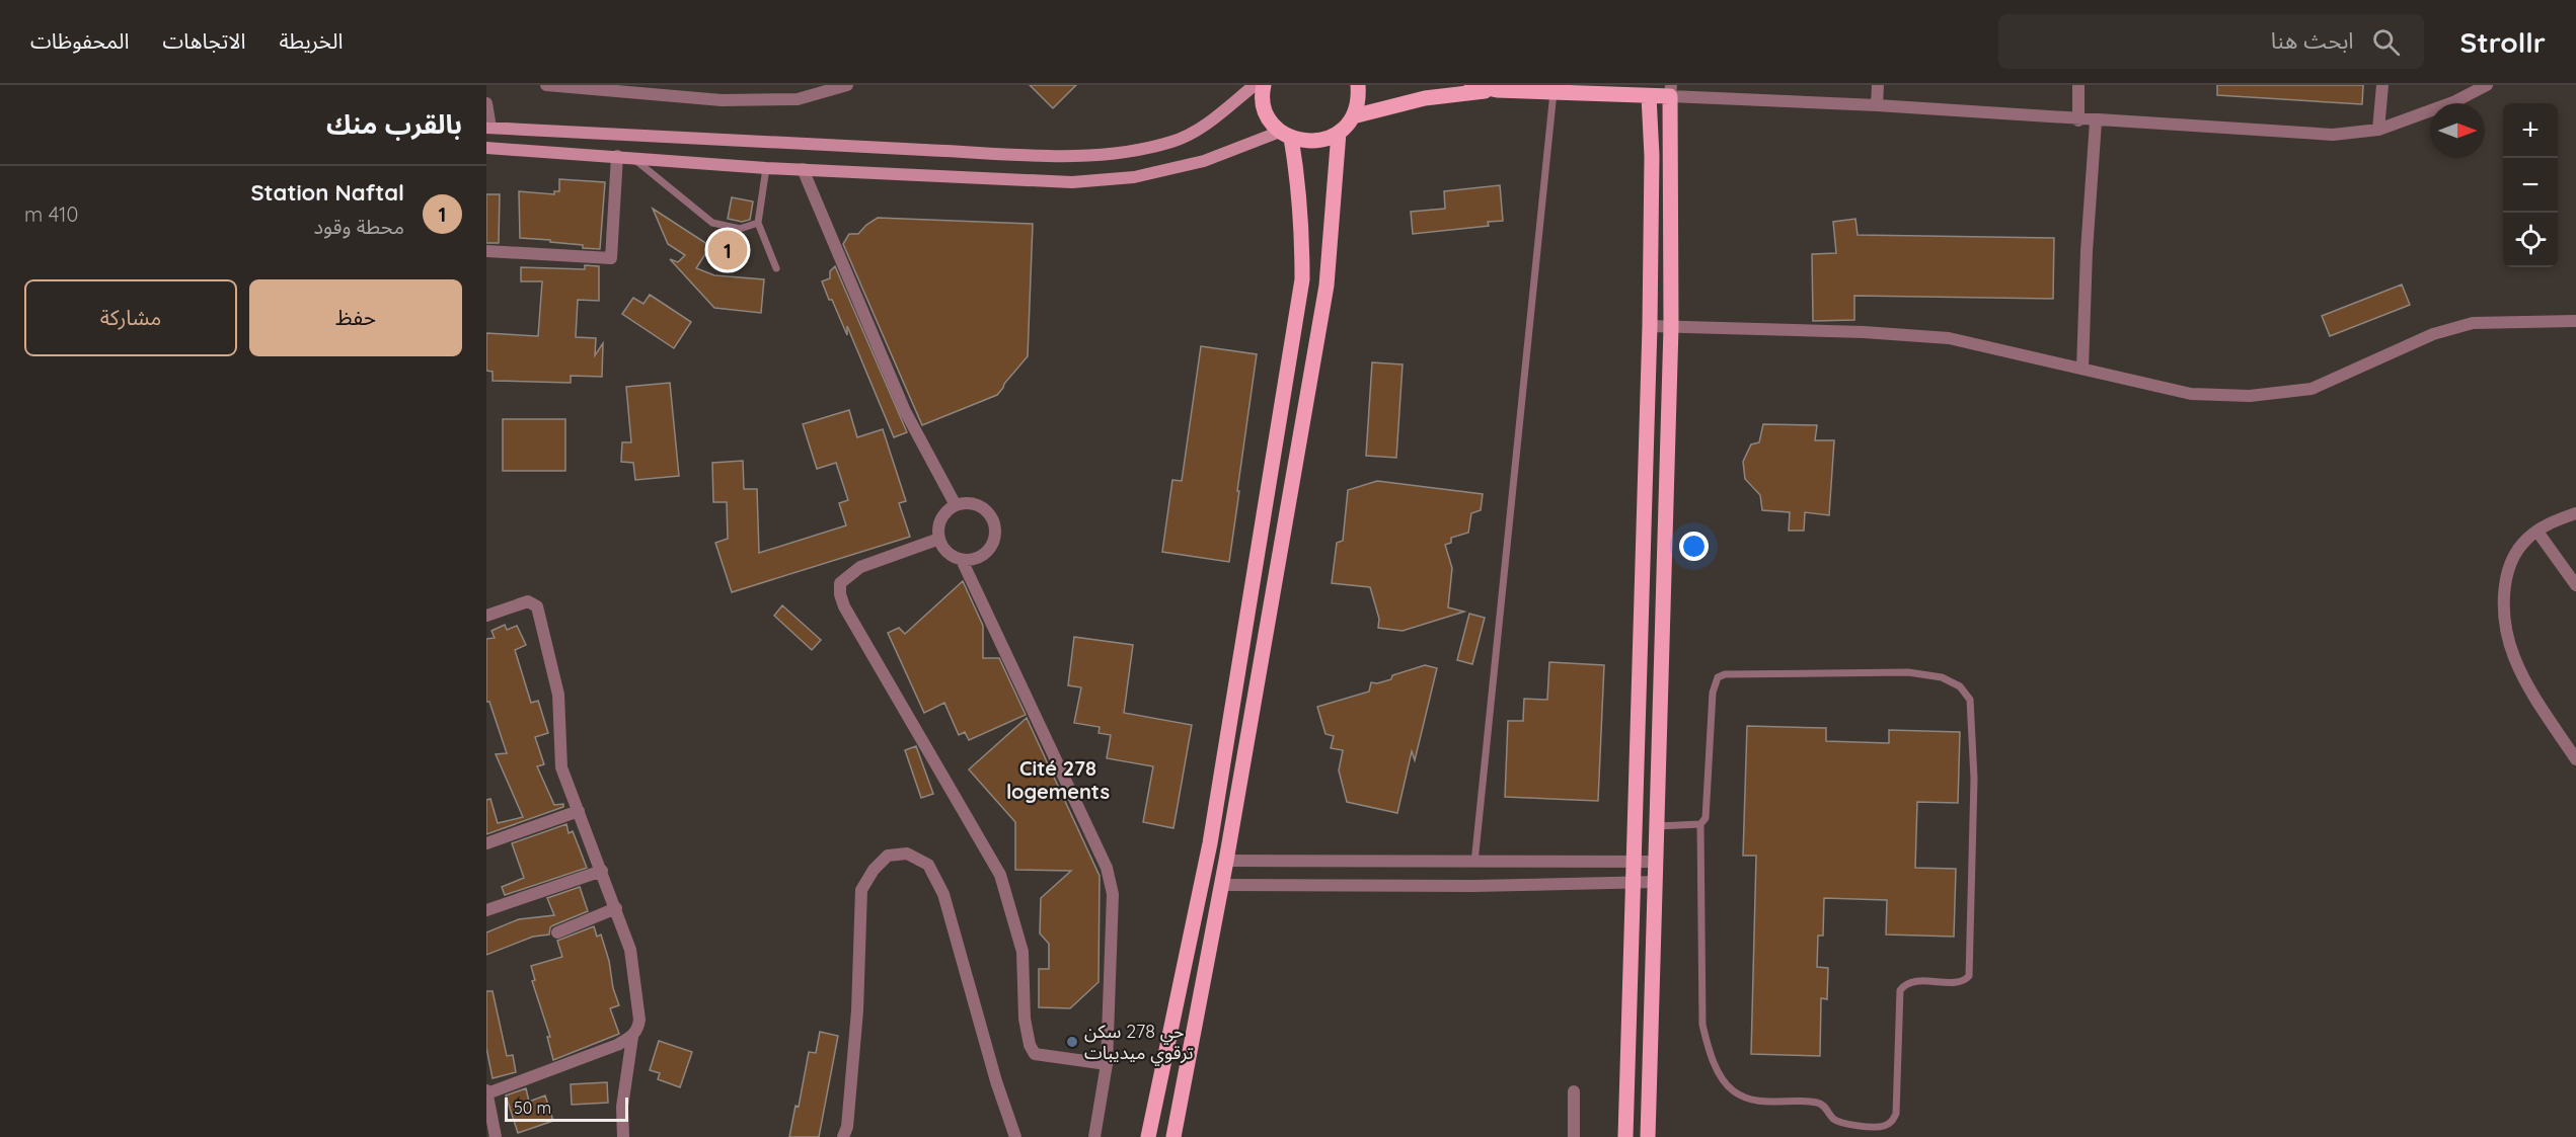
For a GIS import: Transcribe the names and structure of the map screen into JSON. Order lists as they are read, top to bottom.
{
  "districts": ["Cité 278 logements"],
  "places": ["حي 278 سكن ترقوي ميديبات"],
  "scale_bar": "50 m",
  "north": "right",
  "page": {
    "header": "Strollr",
    "search": "ابحث هنا",
    "nav": ["الخريطة", "الاتجاهات", "المحفوظات"],
    "heading": "بالقرب منك",
    "map_buttons": ["+", "−"],
    "list": [
      {
        "mark": "1",
        "name": "Station Naftal",
        "note": "محطة وقود",
        "value": "410 m"
      }
    ],
    "pins": "1",
    "buttons": ["حفظ", "مشاركة"],
    "scale": "50 m"
  }
}
